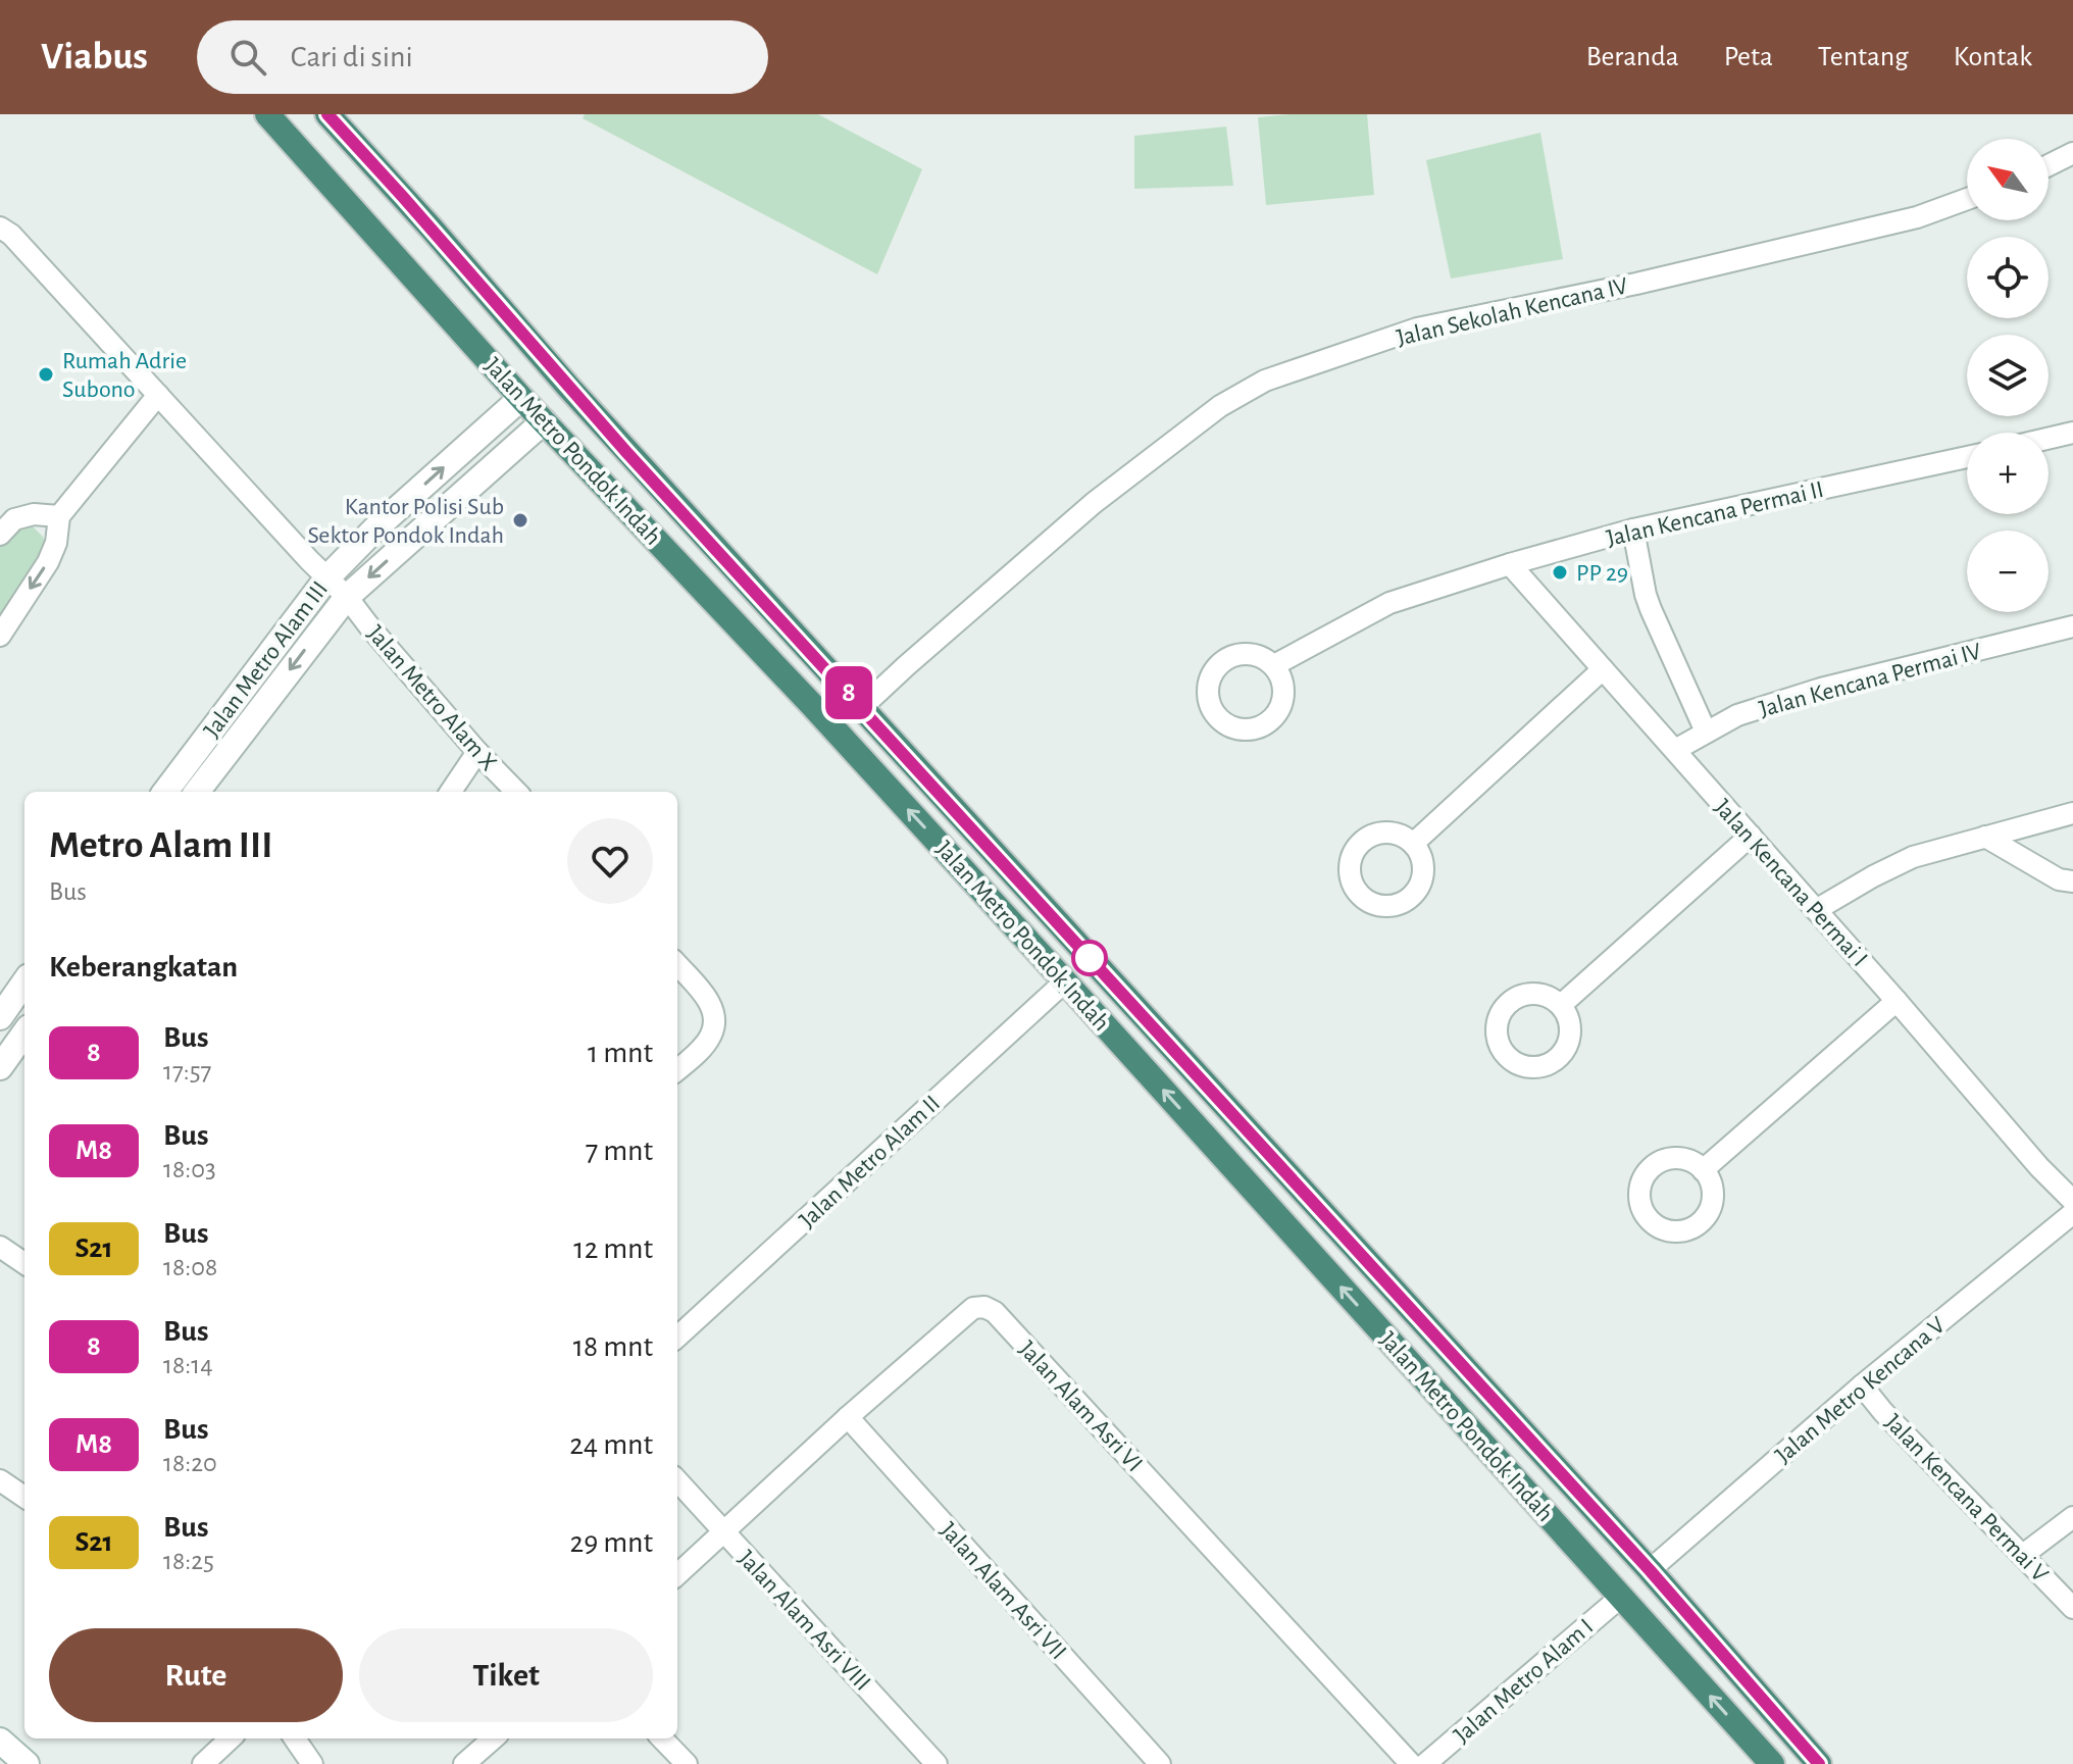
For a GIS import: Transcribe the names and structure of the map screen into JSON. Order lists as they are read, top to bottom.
{
  "streets": {
    "highway": ["Jalan Metro Pondok Indah"],
    "street": [
      "Jalan Sekolah Kencana IV",
      "Jalan Kencana Permai II",
      "Jalan Metro Alam III",
      "Jalan Kencana Permai IV",
      "Jalan Metro Alam X",
      "Jalan Kencana Permai I",
      "Jalan Metro Alam II",
      "Jalan Metro Kencana V",
      "Jalan Alam Asri VI",
      "Jalan Kencana Permai V",
      "Jalan Alam Asri VII",
      "Jalan Alam Asri VIII",
      "Jalan Metro Alam I"
    ]
  },
  "crossings": [
    ["Jalan Sekolah Kencana IV", "Jalan Metro Pondok Indah"],
    ["Jalan Metro Pondok Indah", "Jalan Metro Alam III"],
    ["Jalan Metro Pondok Indah", "Jalan Metro Alam II"],
    ["Jalan Metro Pondok Indah", "Jalan Metro Kencana V"],
    ["Jalan Metro Pondok Indah", "Jalan Metro Alam I"],
    ["Jalan Kencana Permai II", "Jalan Kencana Permai I"],
    ["Jalan Metro Alam III", "Jalan Metro Alam X"],
    ["Jalan Kencana Permai IV", "Jalan Kencana Permai I"],
    ["Jalan Metro Kencana V", "Jalan Kencana Permai V"],
    ["Jalan Alam Asri VI", "Jalan Alam Asri VII"],
    ["Jalan Alam Asri VI", "Jalan Alam Asri VIII"]
  ],
  "places": ["Rumah Adrie Subono", "Kantor Polisi Sub Sektor Pondok Indah", "PP 29"],
  "lines": ["bus line 8"],
  "north": "top left",
  "page": {
    "header": "Viabus",
    "search": "Cari di sini",
    "nav": [
      "Beranda",
      "Peta",
      "Tentang",
      "Kontak"
    ],
    "on_map": "8",
    "map_buttons": ["+", "−"],
    "heading": [
      ["Metro Alam III", "Bus"],
      "Keberangkatan"
    ],
    "list": [
      {
        "mark": "8",
        "name": "Bus",
        "note": "17:57",
        "value": "1 mnt"
      },
      {
        "mark": "M8",
        "name": "Bus",
        "note": "18:03",
        "value": "7 mnt"
      },
      {
        "mark": "S21",
        "name": "Bus",
        "note": "18:08",
        "value": "12 mnt"
      },
      {
        "mark": "8",
        "name": "Bus",
        "note": "18:14",
        "value": "18 mnt"
      },
      {
        "mark": "M8",
        "name": "Bus",
        "note": "18:20",
        "value": "24 mnt"
      },
      {
        "mark": "S21",
        "name": "Bus",
        "note": "18:25",
        "value": "29 mnt"
      }
    ],
    "buttons": ["Rute", "Tiket"]
  }
}
